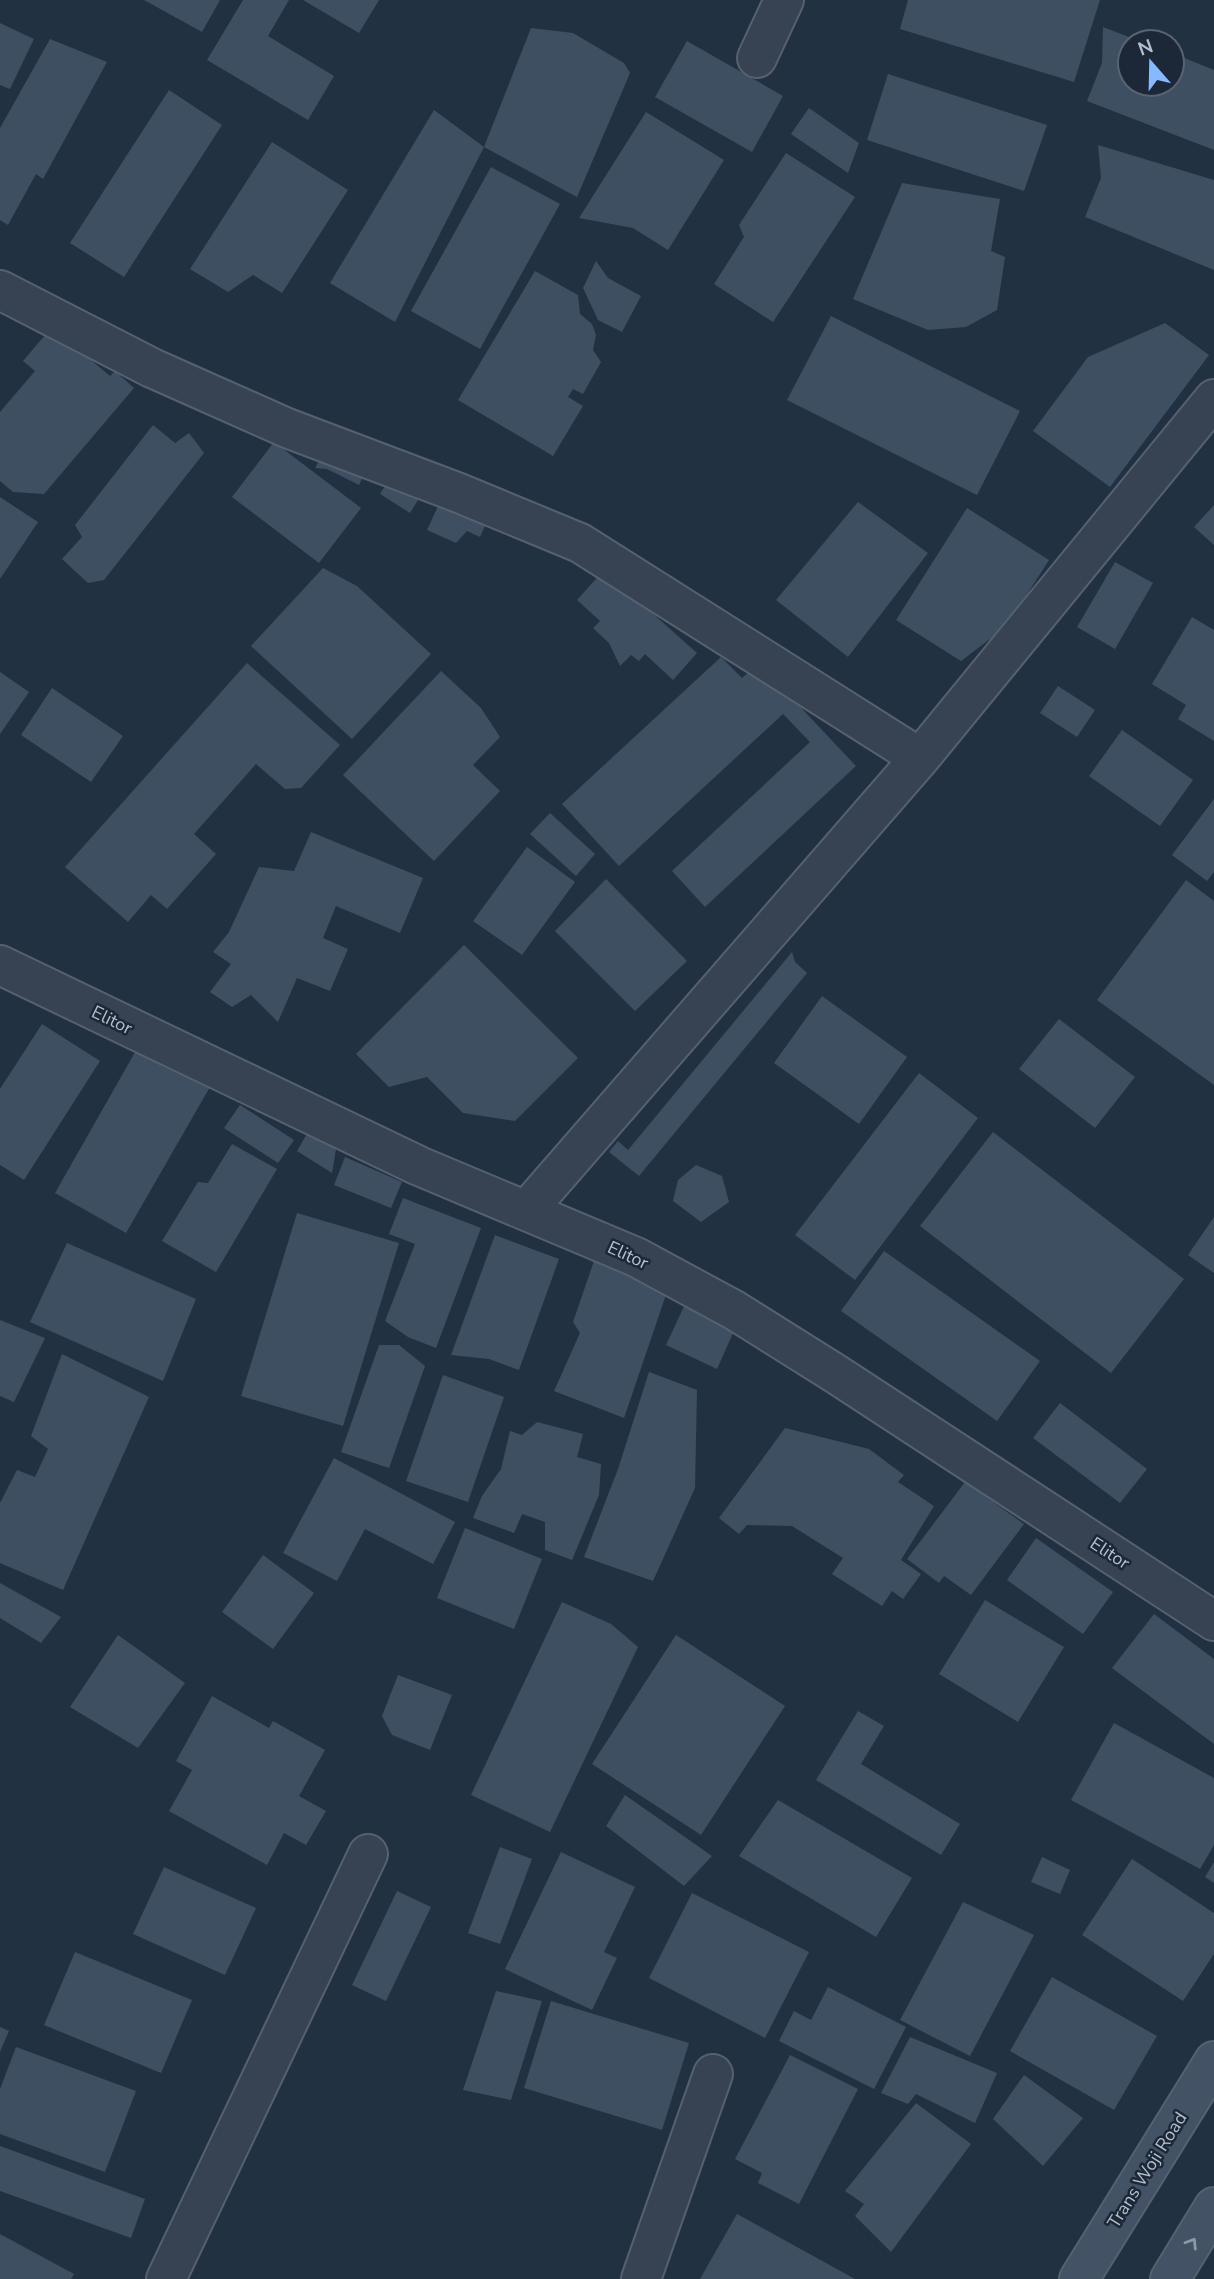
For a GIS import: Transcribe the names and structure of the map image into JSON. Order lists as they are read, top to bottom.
{
  "streets": {
    "main road": ["Trans Woji Road"],
    "street": ["Elitor"]
  },
  "north": "top"
}
